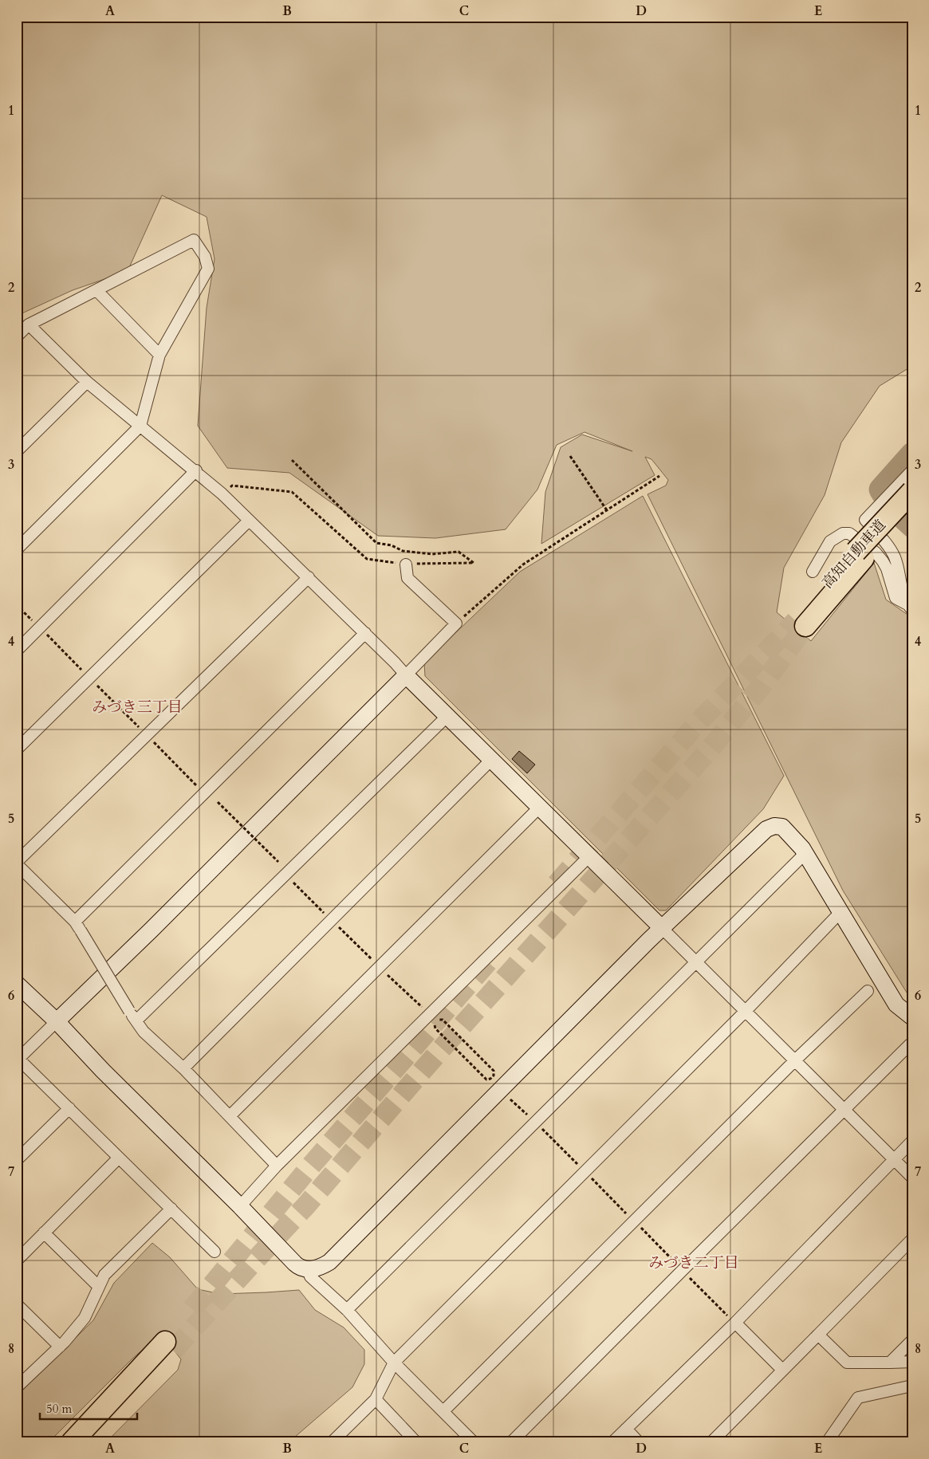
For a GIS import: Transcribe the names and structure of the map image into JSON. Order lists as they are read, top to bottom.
{
  "streets": {
    "highway": ["高知自動車道"]
  },
  "districts": ["みづき三丁目", "みづき二丁目"],
  "scale_bar": "50 m",
  "grid": {
    "columns": [
      "A",
      "B",
      "C",
      "D",
      "E"
    ],
    "rows": [
      "1",
      "2",
      "3",
      "4",
      "5",
      "6",
      "7",
      "8"
    ]
  }
}
